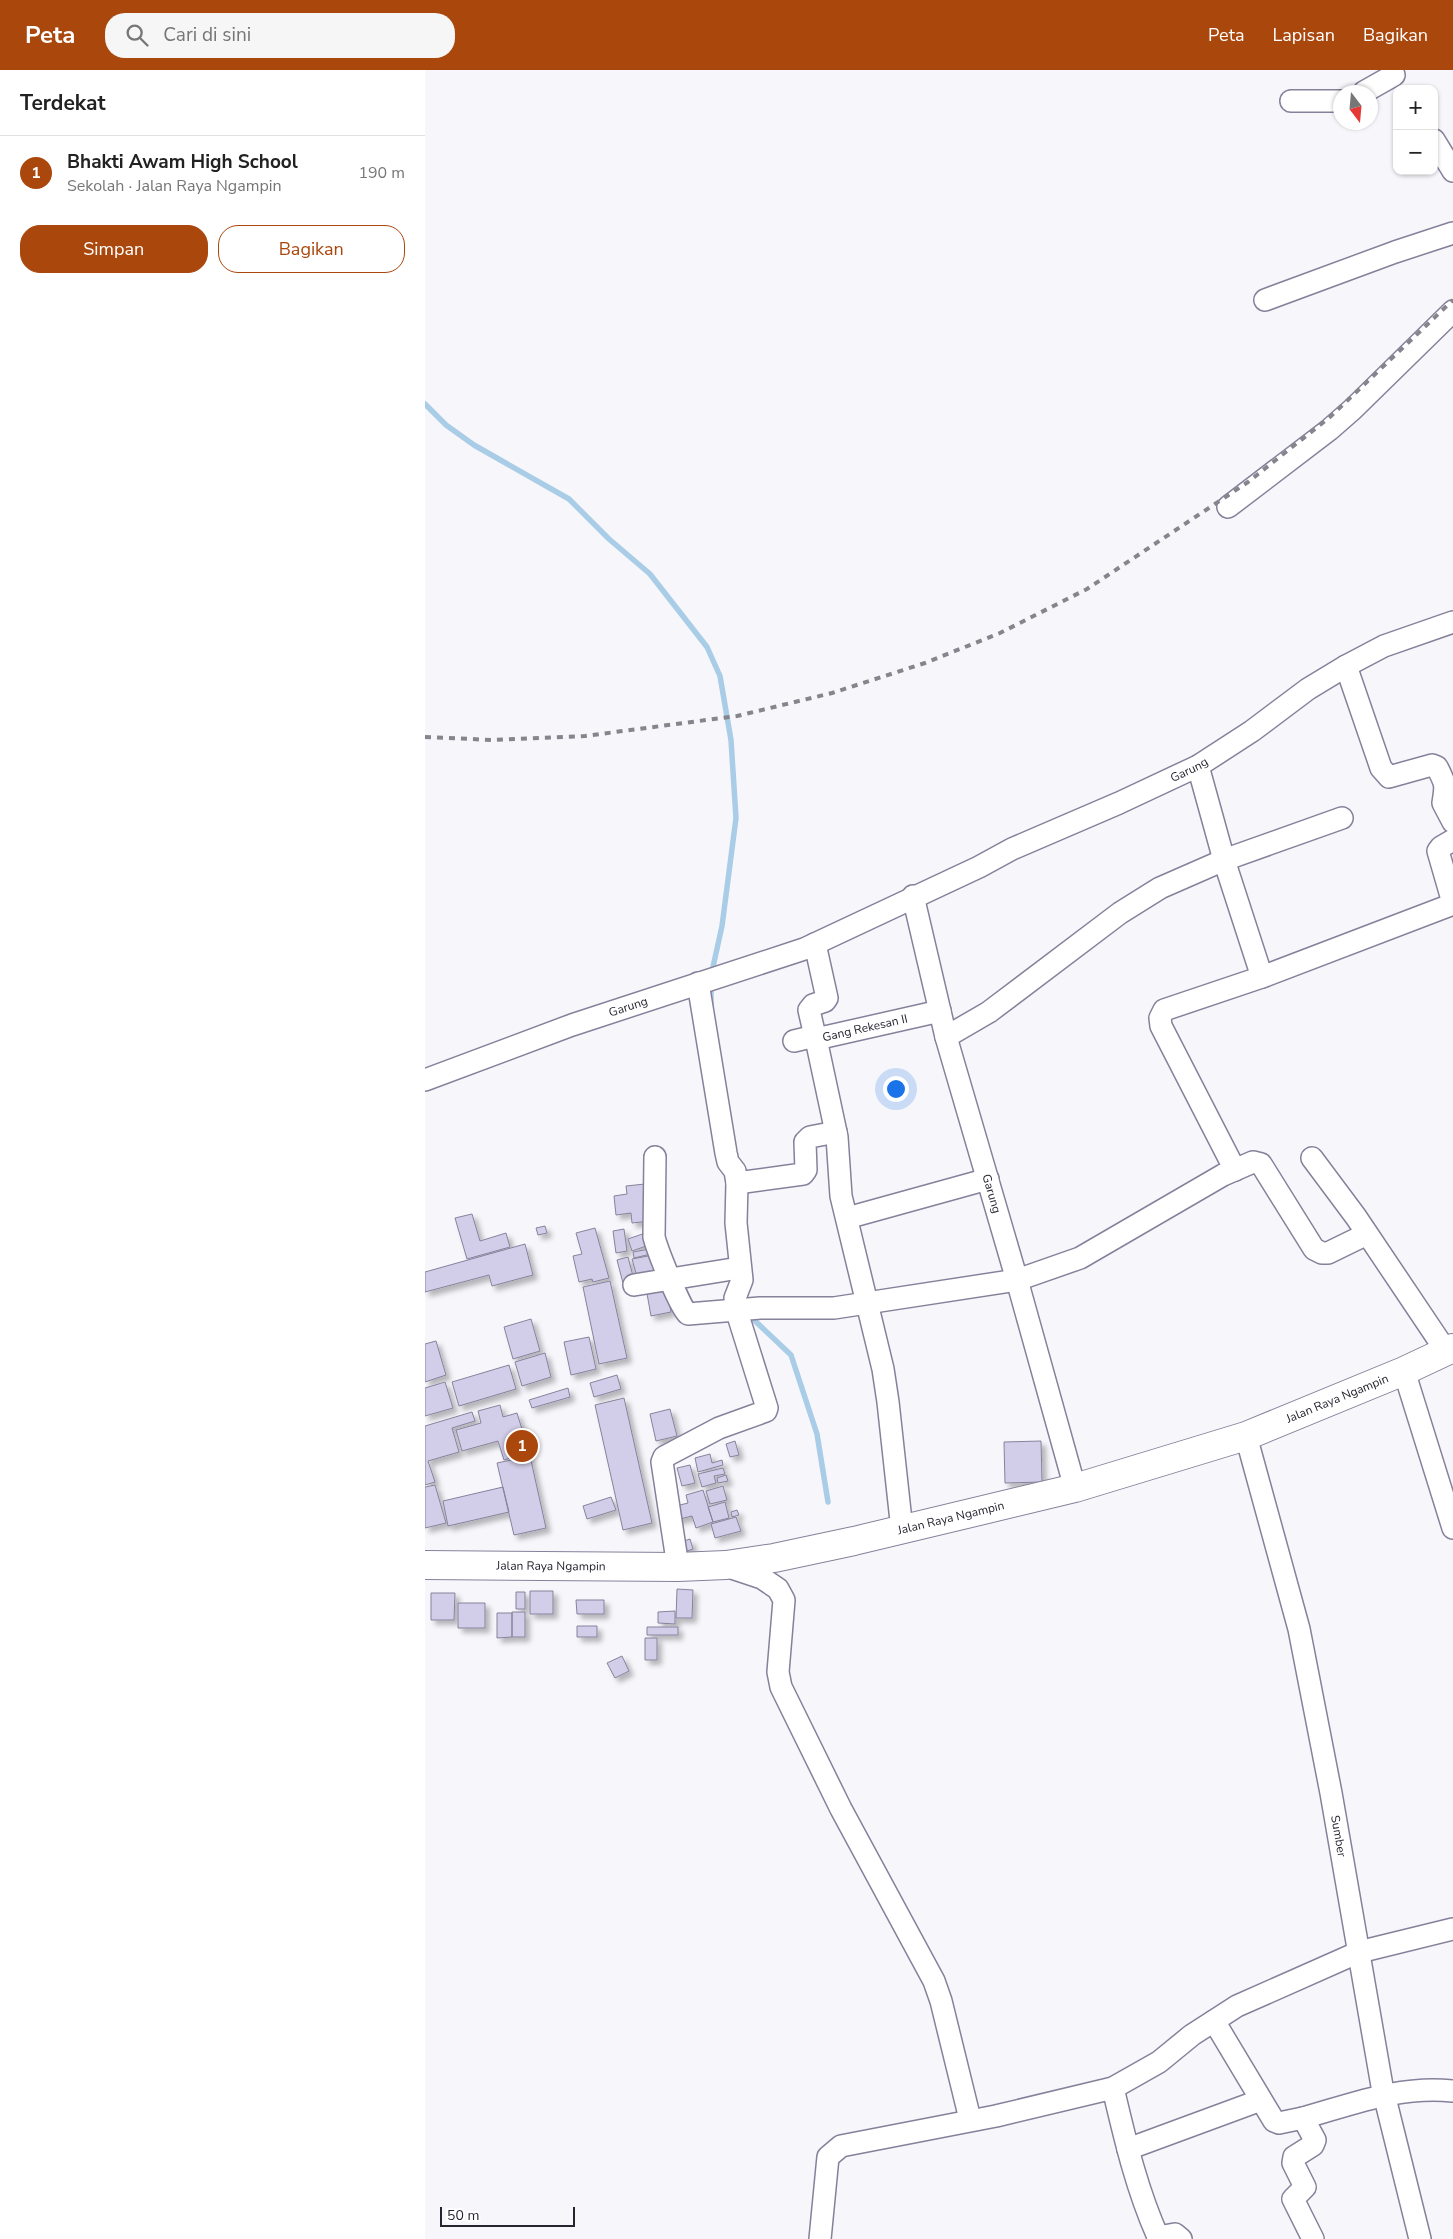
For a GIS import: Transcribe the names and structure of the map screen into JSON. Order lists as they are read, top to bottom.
{
  "streets": {
    "main road": ["Jalan Raya Ngampin"],
    "street": ["Garung", "Gang Rekesan II", "Sumber"]
  },
  "crossings": [
    ["Garung", "Gang Rekesan II"],
    ["Garung", "Jalan Raya Ngampin"],
    ["Jalan Raya Ngampin", "Sumber"]
  ],
  "scale_bar": "50 m",
  "north": "bottom",
  "page": {
    "header": "Peta",
    "search": "Cari di sini",
    "nav": ["Peta", "Lapisan", "Bagikan"],
    "heading": "Terdekat",
    "map_buttons": ["+", "−"],
    "list": [
      {
        "mark": "1",
        "name": "Bhakti Awam High School",
        "note": "Sekolah · Jalan Raya Ngampin",
        "value": "190 m"
      }
    ],
    "buttons": ["Simpan", "Bagikan"],
    "pins": "1",
    "scale": "50 m"
  }
}
